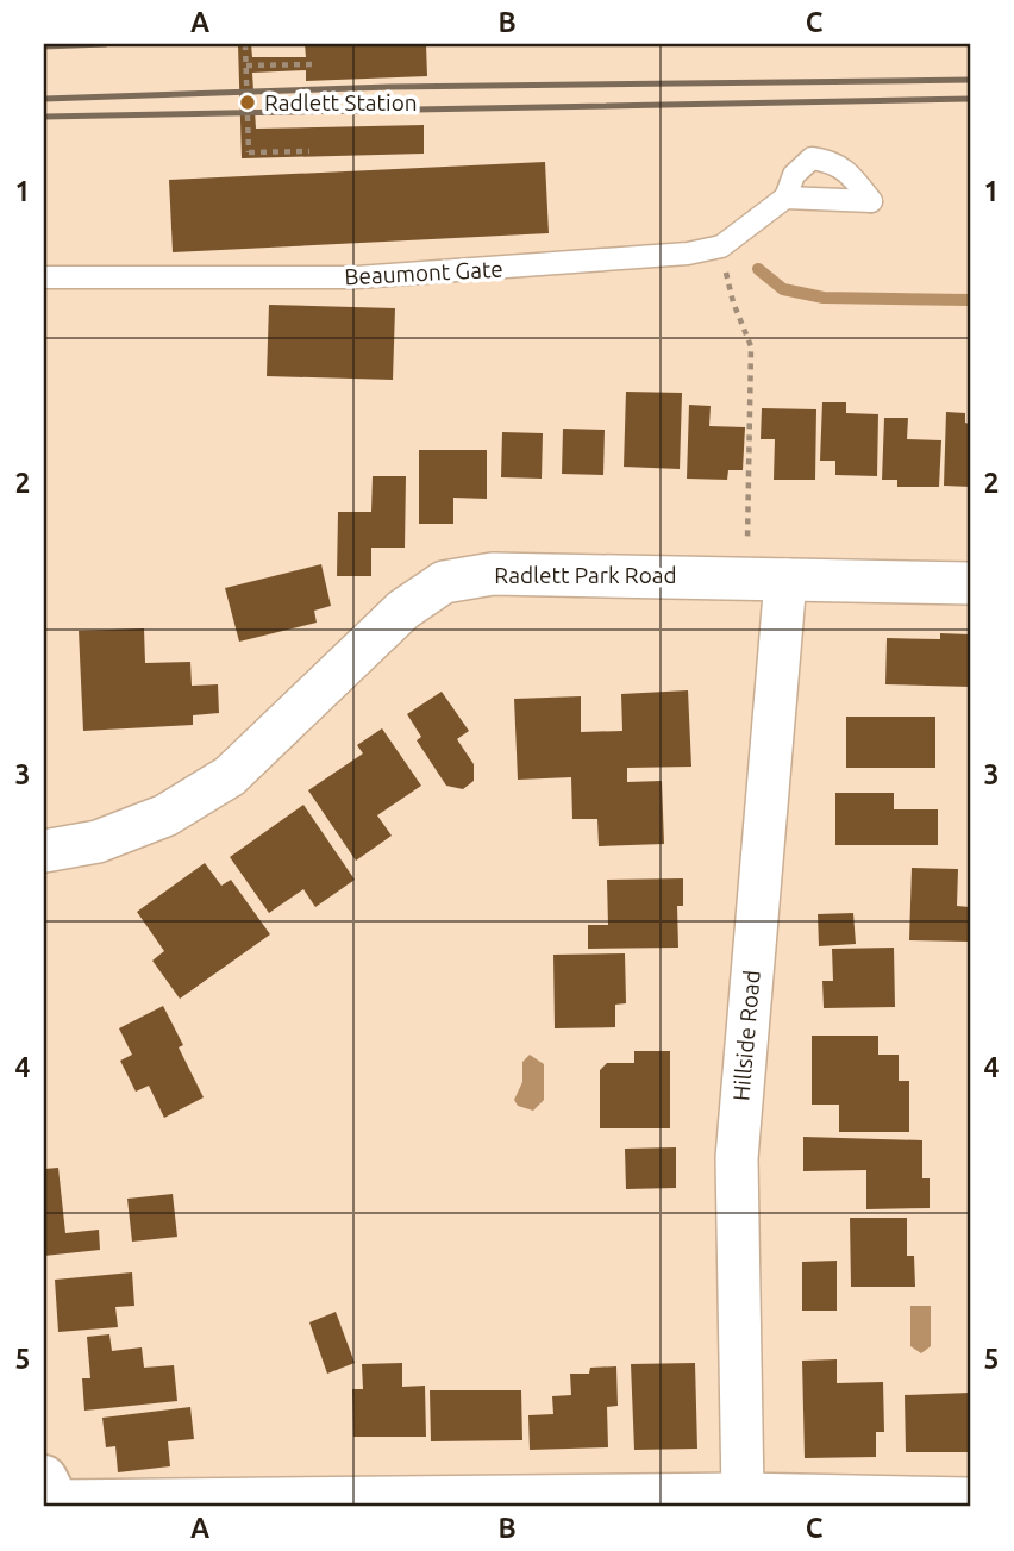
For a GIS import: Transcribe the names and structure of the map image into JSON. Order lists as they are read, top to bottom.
{
  "streets": {
    "street": ["Radlett Park Road", "Hillside Road"],
    "lane": ["Beaumont Gate"]
  },
  "crossings": [
    ["Radlett Park Road", "Hillside Road"]
  ],
  "places": ["Radlett Station"],
  "grid": {
    "columns": ["A", "B", "C"],
    "rows": [
      "1",
      "2",
      "3",
      "4",
      "5"
    ]
  }
}
